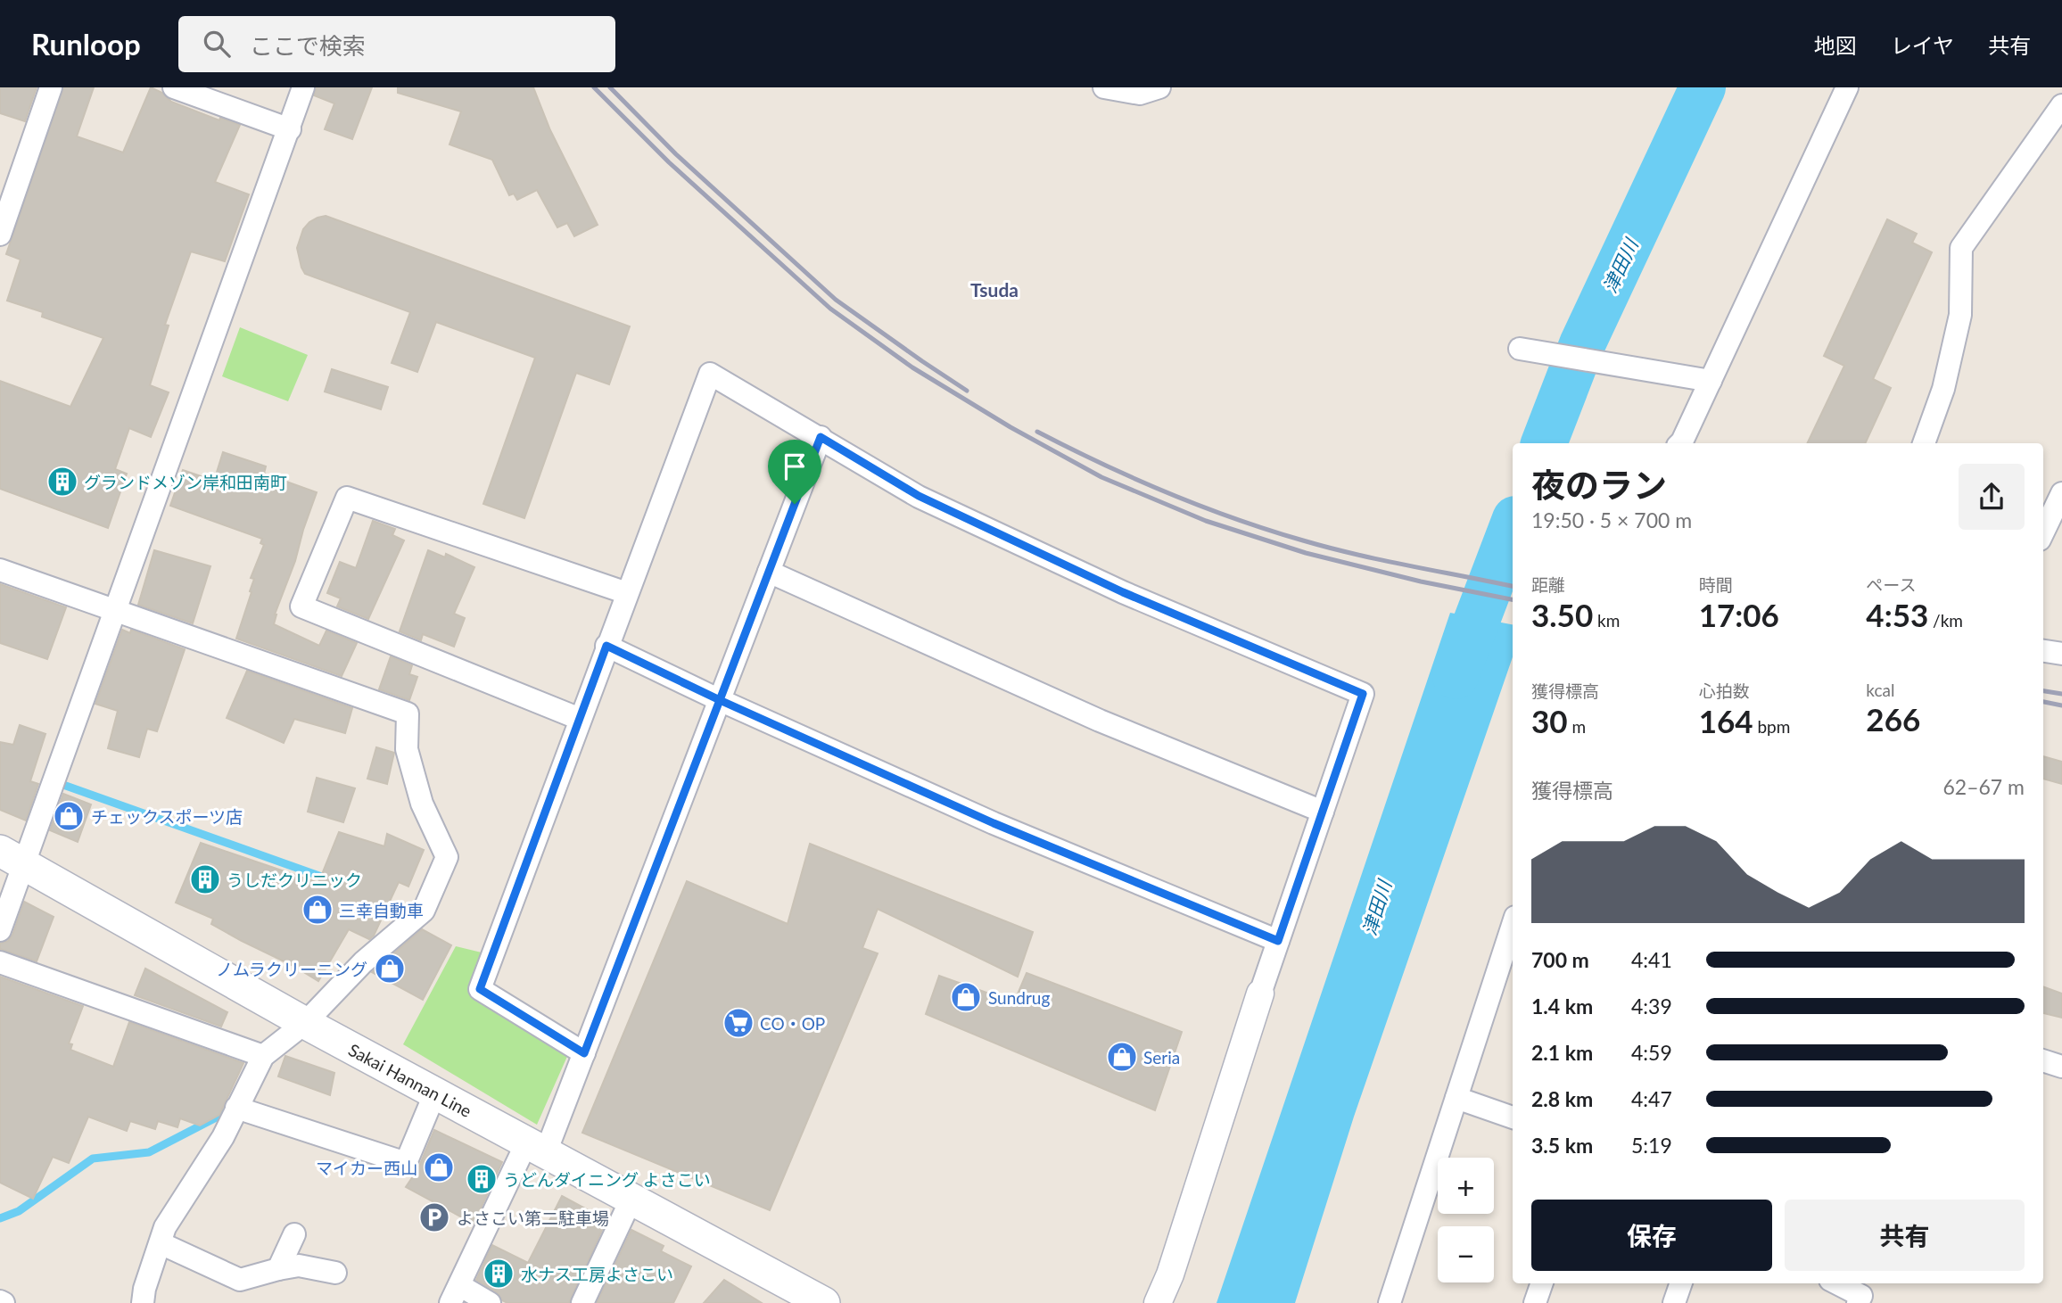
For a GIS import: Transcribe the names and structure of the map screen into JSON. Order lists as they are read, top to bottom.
{
  "streets": {
    "main road": ["Sakai Hannan Line"]
  },
  "districts": ["Tsuda"],
  "water": ["津田川"],
  "places": {
    "building": [
      "グランドメゾン岸和田南町",
      "うしだクリニック",
      "うどんダイニング よさこい",
      "水ナス工房よさこい"
    ],
    "shop": [
      "チェックスポーツ店",
      "三幸自動車",
      "ノムラクリーニング",
      "Sundrug",
      "Seria",
      "マイカー西山"
    ],
    "supermarket": ["CO・OP"],
    "parking": ["よさこい第二駐車場"]
  },
  "page": {
    "header": "Runloop",
    "search": "ここで検索",
    "nav": ["地図", "レイヤ", "共有"],
    "heading": ["夜のラン", "19:50 · 5 × 700 m"],
    "stats": [
      ["距離", "3.50 km"],
      ["時間", "17:06"],
      ["ペース", "4:53 /km"],
      ["獲得標高", "30 m"],
      ["心拍数", "164 bpm"],
      ["kcal", "266"]
    ],
    "chart": ["獲得標高", "62–67 m"],
    "list": [
      {
        "name": "700 m",
        "note": "4:41"
      },
      {
        "name": "1.4 km",
        "note": "4:39"
      },
      {
        "name": "2.1 km",
        "note": "4:59"
      },
      {
        "name": "2.8 km",
        "note": "4:47"
      },
      {
        "name": "3.5 km",
        "note": "5:19"
      }
    ],
    "map_buttons": ["+", "−"],
    "buttons": ["保存", "共有"]
  }
}
